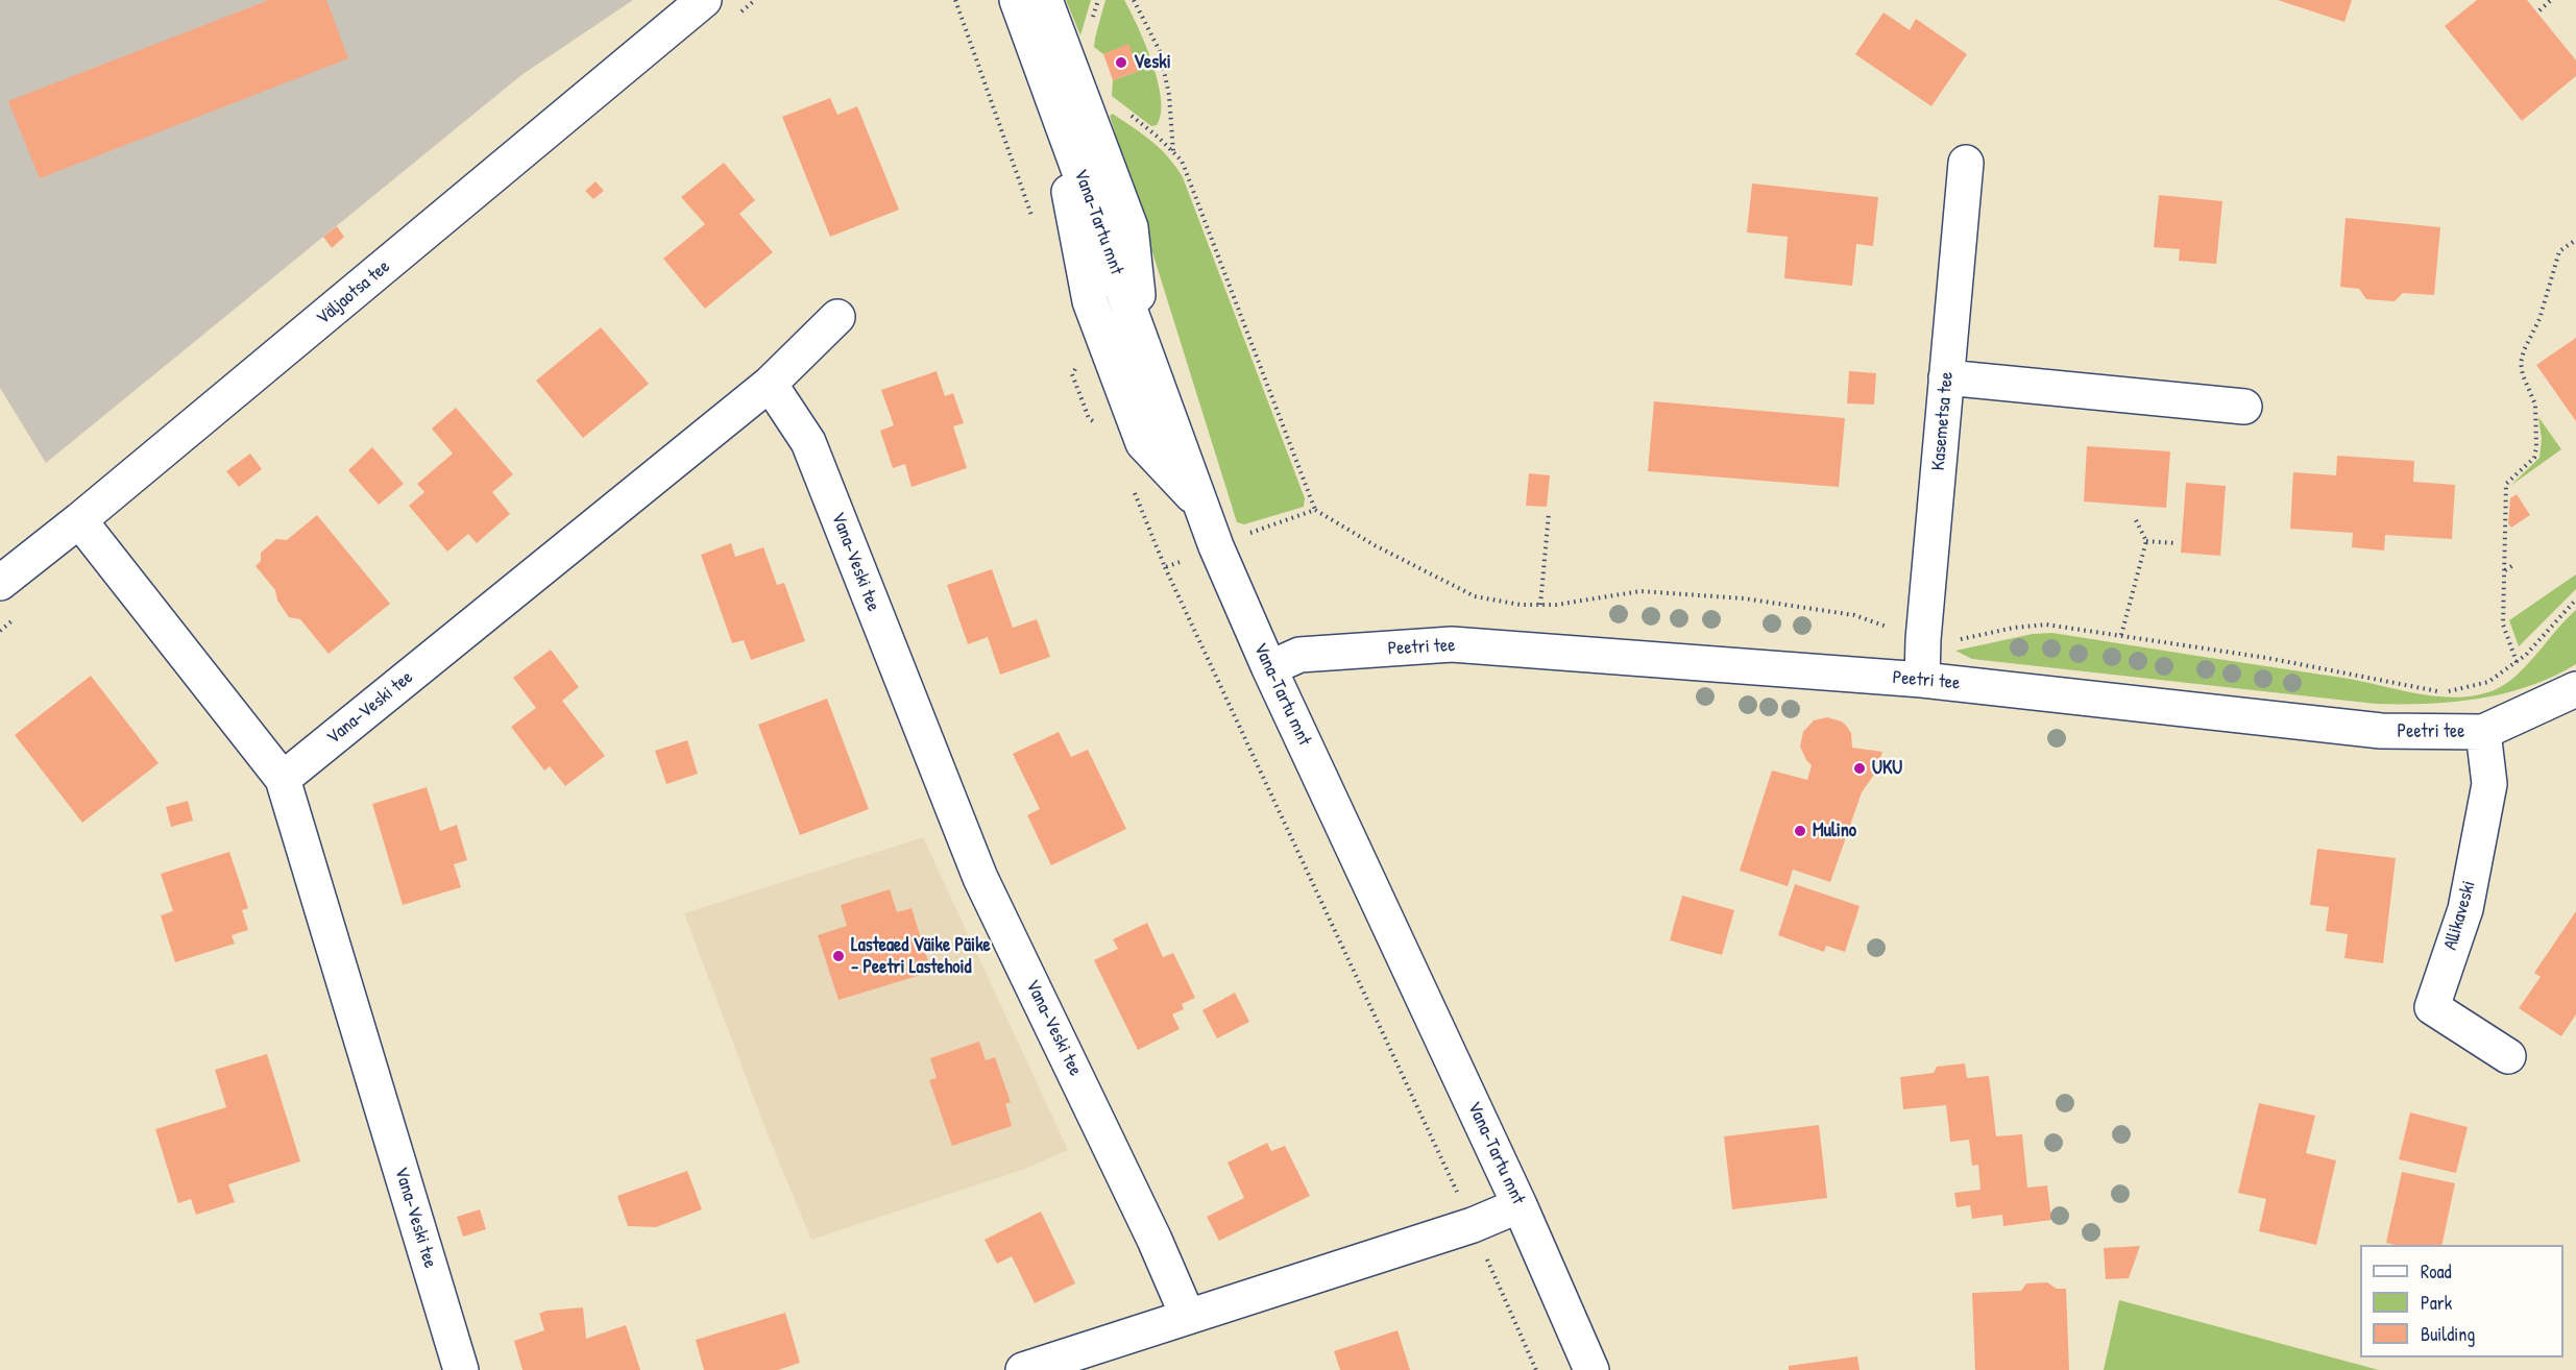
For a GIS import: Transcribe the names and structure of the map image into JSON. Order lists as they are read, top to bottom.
{
  "streets": {
    "street": [
      "Vana-Tartu mnt",
      "Väljaotsa tee",
      "Kasemetsa tee",
      "Vana-Veski tee",
      "Peetri tee",
      "Allikaveski"
    ]
  },
  "crossings": [
    ["Vana-Tartu mnt", "Peetri tee"],
    ["Väljaotsa tee", "Vana-Veski tee"],
    ["Kasemetsa tee", "Peetri tee"],
    ["Peetri tee", "Allikaveski"]
  ],
  "places": [
    "Veski",
    "UKU",
    "Mulino",
    "Lasteaed Väike Päike - Peetri Lastehoid"
  ],
  "legend": ["Road", "Park", "Building"]
}
